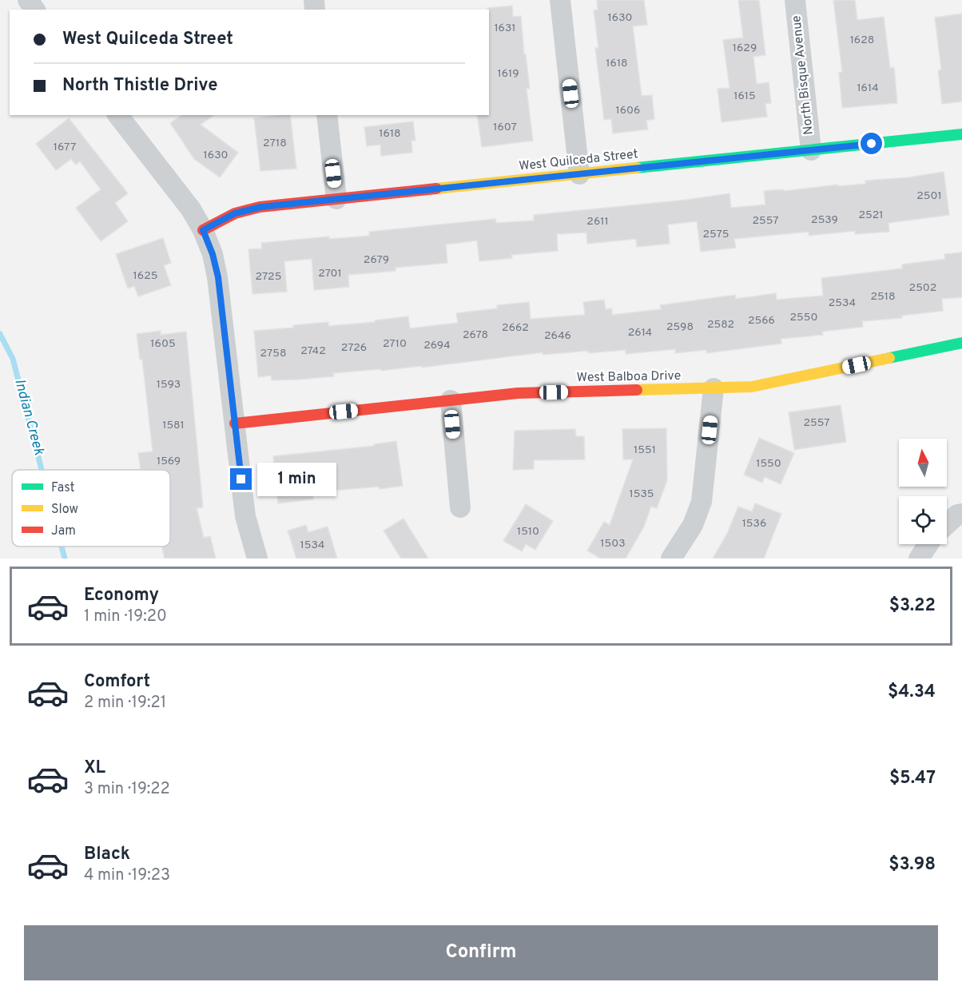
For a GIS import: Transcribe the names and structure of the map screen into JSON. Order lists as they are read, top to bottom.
{
  "streets": {
    "street": ["North Bisque Avenue", "West Quilceda Street", "West Balboa Drive"]
  },
  "crossings": [
    ["North Bisque Avenue", "West Quilceda Street"]
  ],
  "water": ["Indian Creek"],
  "house_numbers": [
    "1630",
    "1631",
    "1628",
    "1629",
    "1618",
    "1619",
    "1614",
    "1615",
    "1606",
    "1607",
    "1618",
    "2718",
    "1677",
    "1630",
    "2501",
    "2521",
    "2539",
    "2557",
    "2611",
    "2575",
    "2679",
    "2701",
    "1625",
    "2725",
    "2502",
    "2518",
    "2534",
    "2550",
    "2566",
    "2582",
    "2598",
    "2662",
    "2614",
    "2678",
    "2646",
    "1605",
    "2710",
    "2694",
    "2726",
    "2742",
    "2758",
    "1593",
    "2557",
    "1581",
    "1551",
    "1569",
    "1550",
    "1535",
    "1536",
    "1510",
    "1503",
    "1534"
  ],
  "legend": ["Fast", "Slow", "Jam"],
  "north": "top",
  "page": {
    "banner": ["West Quilceda Street", "North Thistle Drive"],
    "bubble": "1 min",
    "list": [
      {
        "name": "Economy",
        "note": "1 min · 19:20",
        "value": "$3.22"
      },
      {
        "name": "Comfort",
        "note": "2 min · 19:21",
        "value": "$4.34"
      },
      {
        "name": "XL",
        "note": "3 min · 19:22",
        "value": "$5.47"
      },
      {
        "name": "Black",
        "note": "4 min · 19:23",
        "value": "$3.98"
      }
    ],
    "buttons": "Confirm"
  }
}
